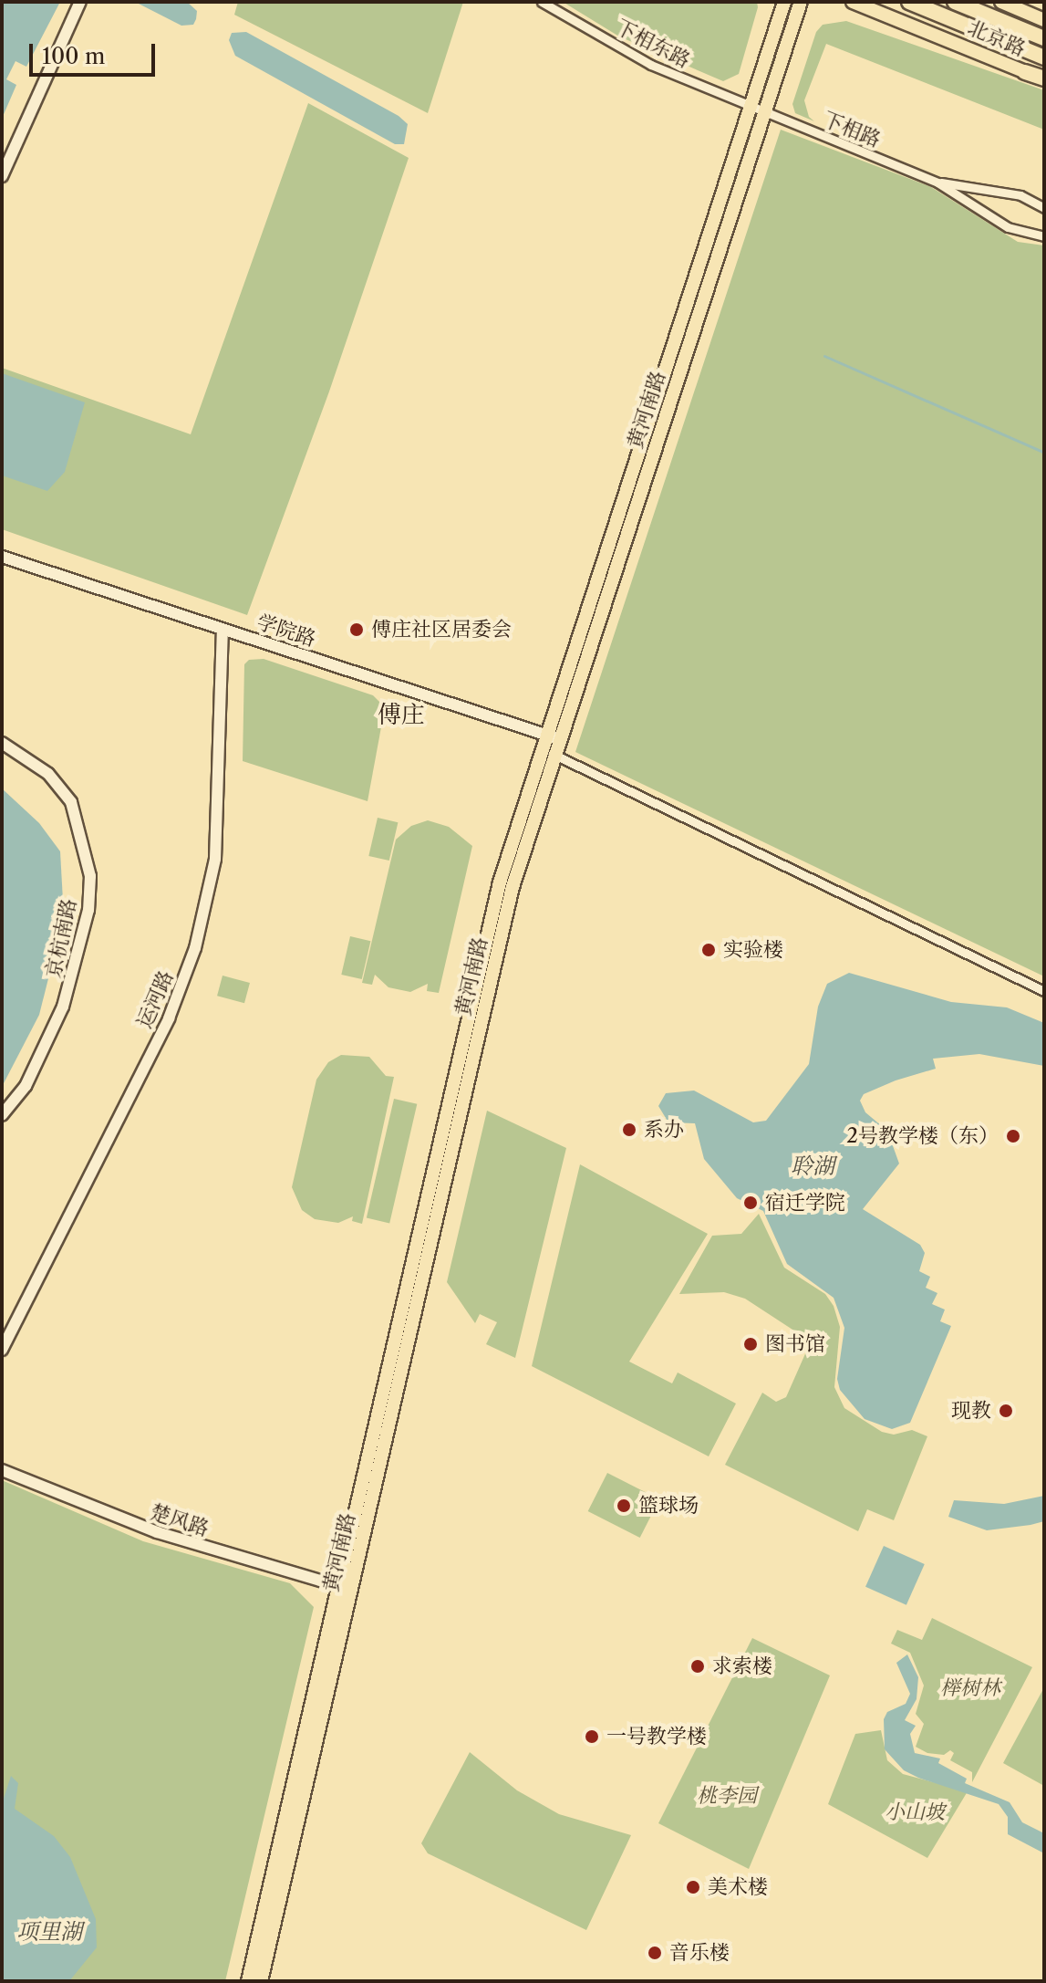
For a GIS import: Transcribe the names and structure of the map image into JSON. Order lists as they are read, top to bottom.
{
  "streets": {
    "highway": ["北京路"],
    "main road": ["黄河南路"],
    "street": [
      "下相东路",
      "下相路",
      "学院路",
      "京杭南路",
      "运河路",
      "楚风路"
    ]
  },
  "crossings": [
    ["下相东路", "下相路"],
    ["下相东路", "黄河南路"],
    ["下相路", "黄河南路"],
    ["黄河南路", "学院路"],
    ["黄河南路", "楚风路"],
    ["学院路", "运河路"]
  ],
  "districts": ["傅庄"],
  "water": ["聆湖", "项里湖"],
  "parks": ["榉树林", "桃李园", "小山坡"],
  "places": [
    "傅庄社区居委会",
    "实验楼",
    "系办",
    "2号教学楼（东）",
    "宿迁学院",
    "图书馆",
    "现教",
    "篮球场",
    "求索楼",
    "一号教学楼",
    "美术楼",
    "音乐楼"
  ],
  "scale_bar": "100 m"
}
